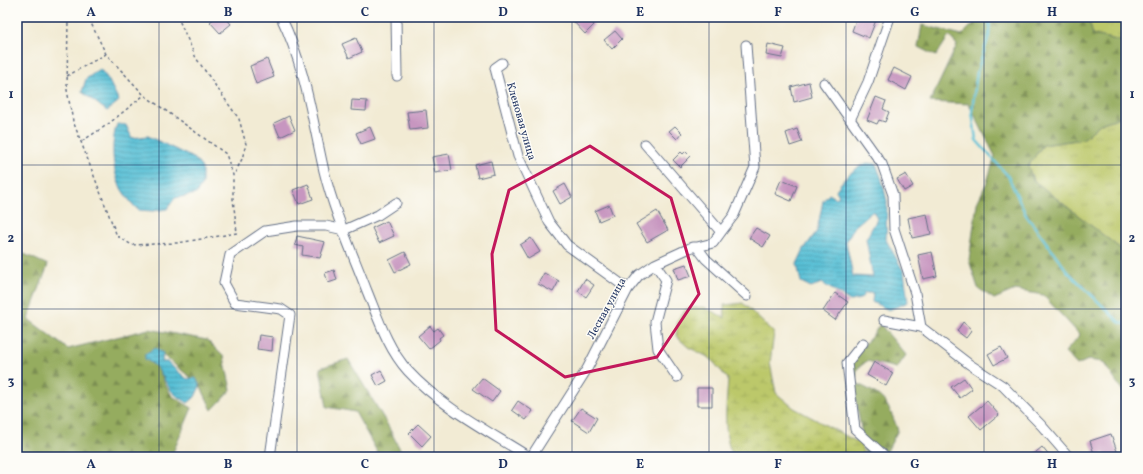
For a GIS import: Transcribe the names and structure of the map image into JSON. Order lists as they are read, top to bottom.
{
  "streets": {
    "street": ["Кленовая улица", "Лесная улица"]
  },
  "crossings": [
    ["Кленовая улица", "Лесная улица"]
  ],
  "grid": {
    "columns": [
      "A",
      "B",
      "C",
      "D",
      "E",
      "F",
      "G",
      "H"
    ],
    "rows": ["1", "2", "3"]
  }
}
